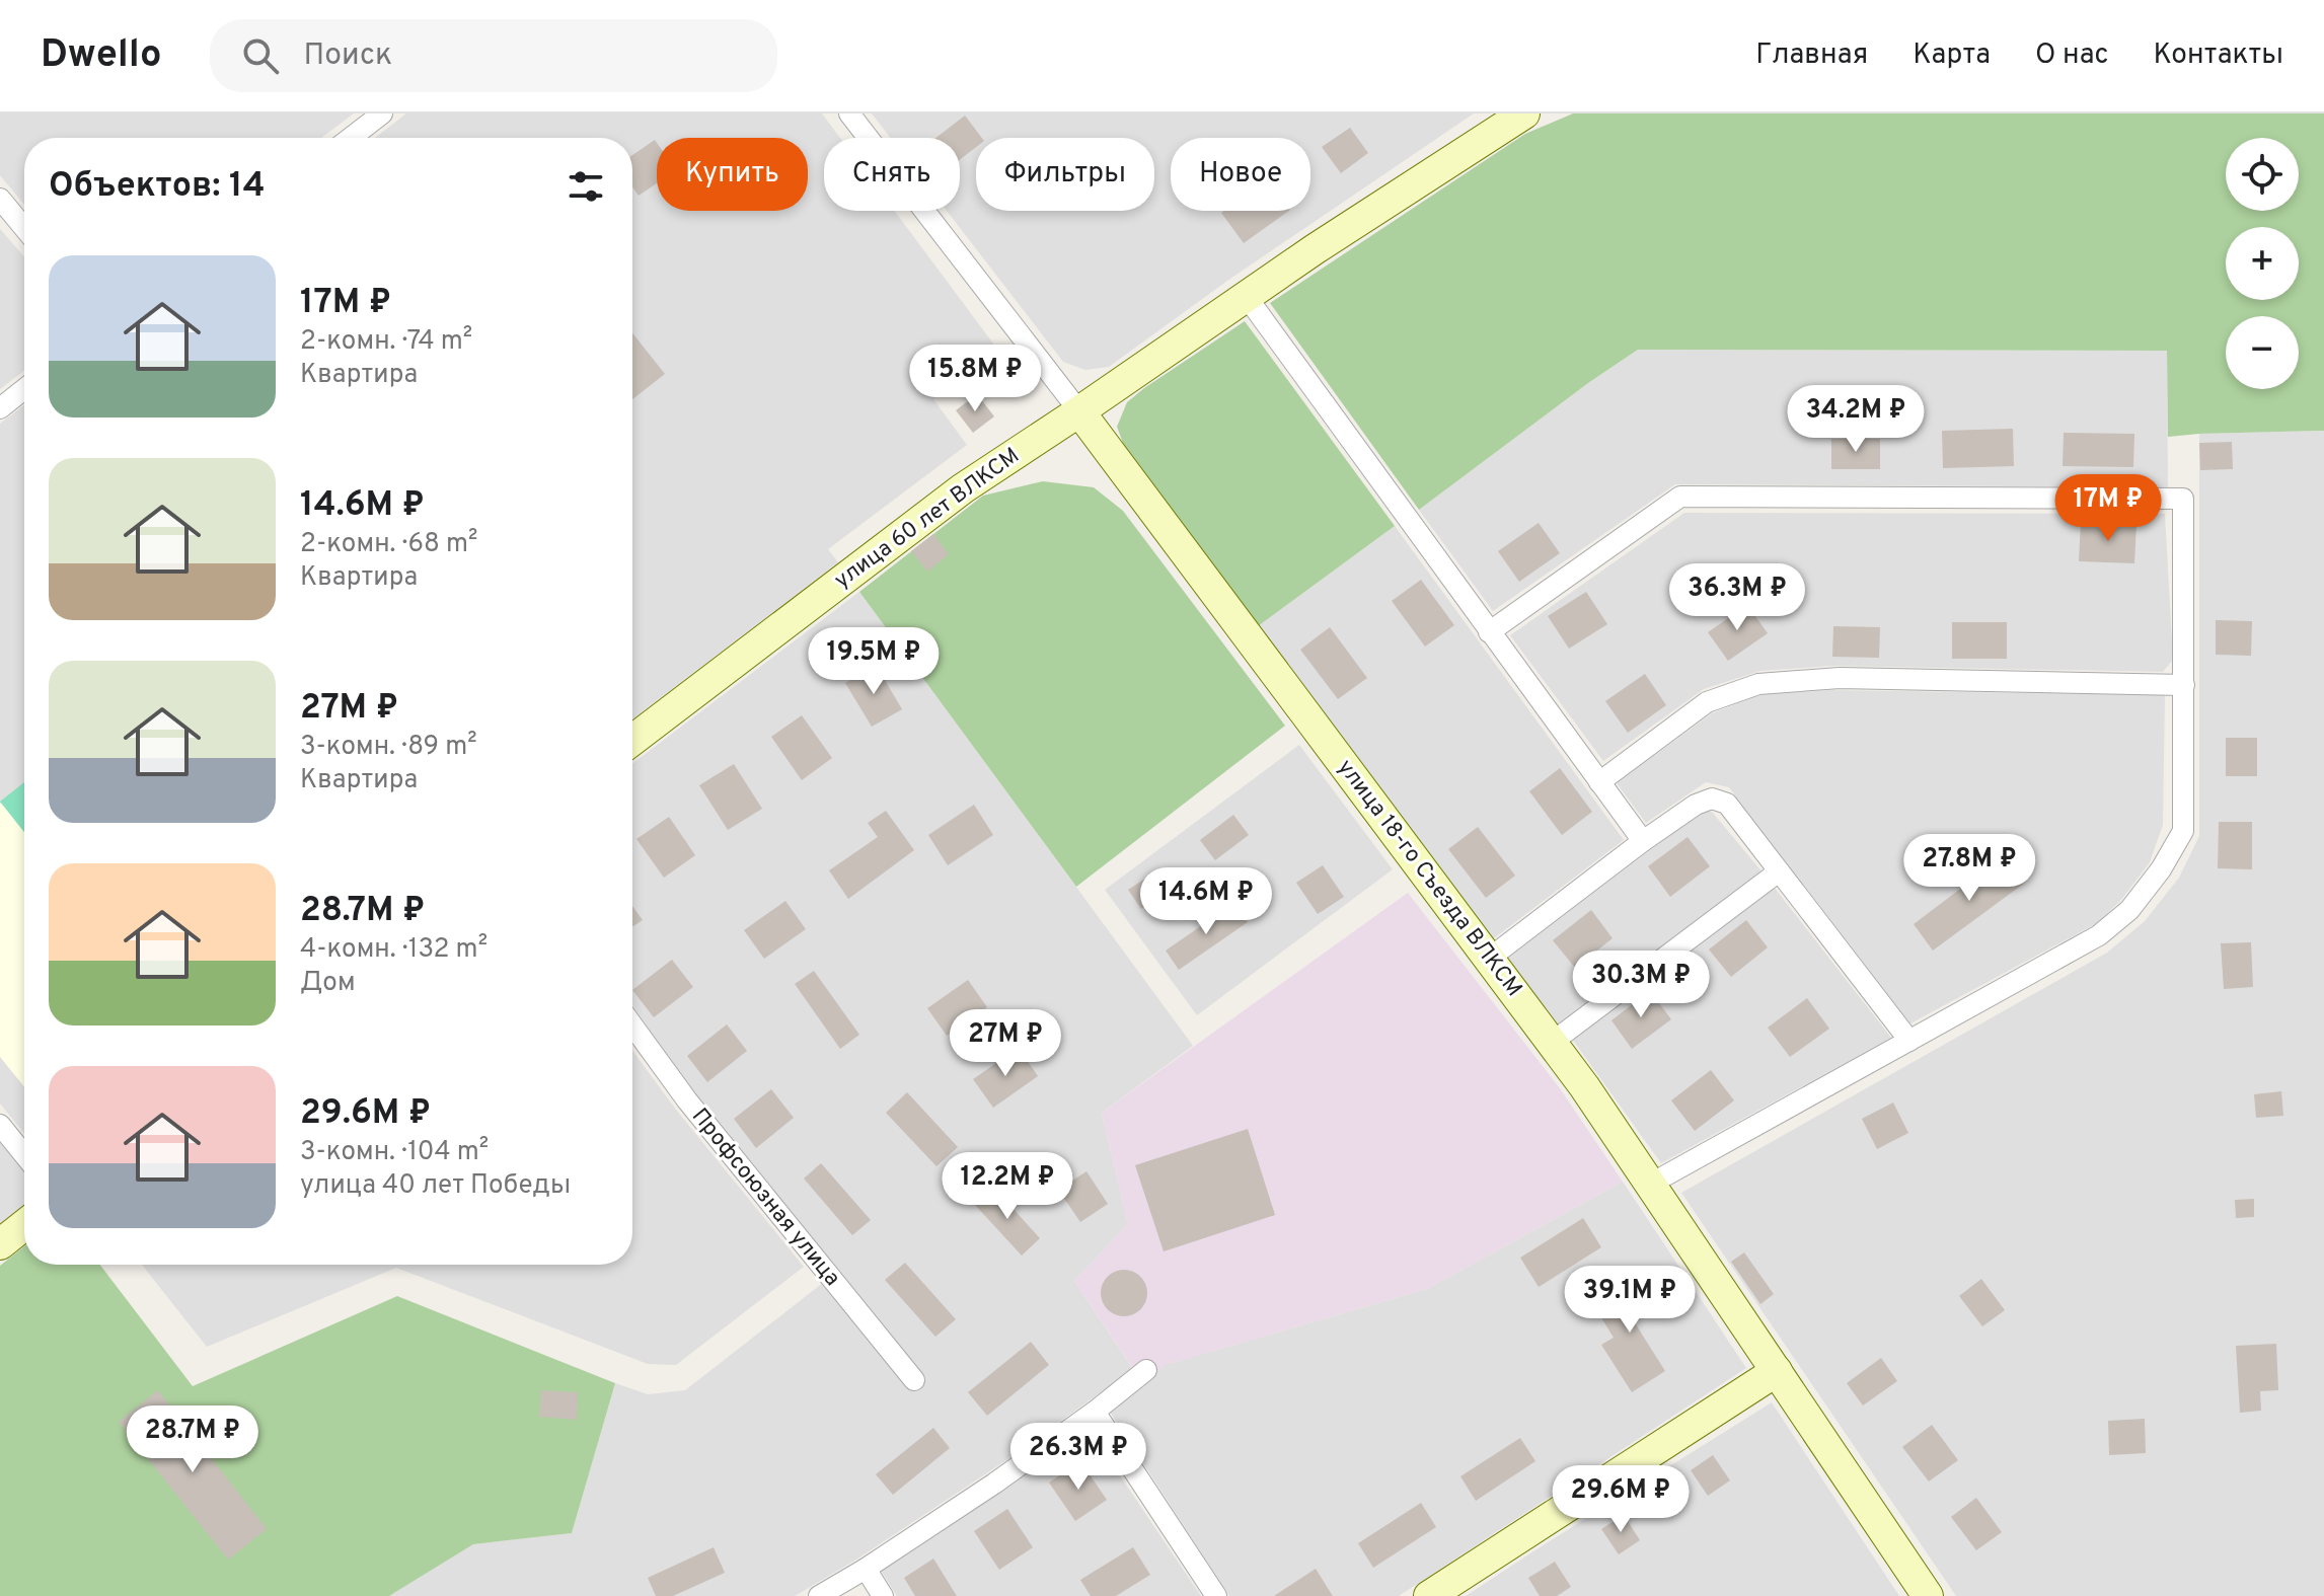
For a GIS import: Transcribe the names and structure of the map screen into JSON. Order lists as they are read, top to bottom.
{
  "streets": {
    "street": ["улица 60 лет ВЛКСМ", "улица 18-го Съезда ВЛКСМ", "Профсоюзная улица"]
  },
  "crossings": [
    ["улица 60 лет ВЛКСМ", "улица 18-го Съезда ВЛКСМ"]
  ],
  "page": {
    "header": "Dwello",
    "search": "Поиск",
    "nav": [
      "Главная",
      "Карта",
      "О нас",
      "Контакты"
    ],
    "map_buttons": ["+", "−"],
    "chip": [
      "Купить",
      "Снять",
      "Фильтры",
      "Новое"
    ],
    "heading": "Объектов: 14",
    "list": [
      {
        "name": "17M ₽",
        "note": "2-комн. · 74 m² · Квартира"
      },
      {
        "name": "14.6M ₽",
        "note": "2-комн. · 68 m² · Квартира"
      },
      {
        "name": "27M ₽",
        "note": "3-комн. · 89 m² · Квартира"
      },
      {
        "name": "28.7M ₽",
        "note": "4-комн. · 132 m² · Дом"
      },
      {
        "name": "29.6M ₽",
        "note": "3-комн. · 104 m² · улица 40 лет Победы"
      }
    ],
    "price": [
      "15.8M ₽",
      "34.2M ₽",
      "17M ₽",
      "36.3M ₽",
      "19.5M ₽",
      "27.8M ₽",
      "14.6M ₽",
      "30.3M ₽",
      "27M ₽",
      "12.2M ₽",
      "39.1M ₽",
      "28.7M ₽",
      "26.3M ₽",
      "29.6M ₽"
    ]
  }
}
